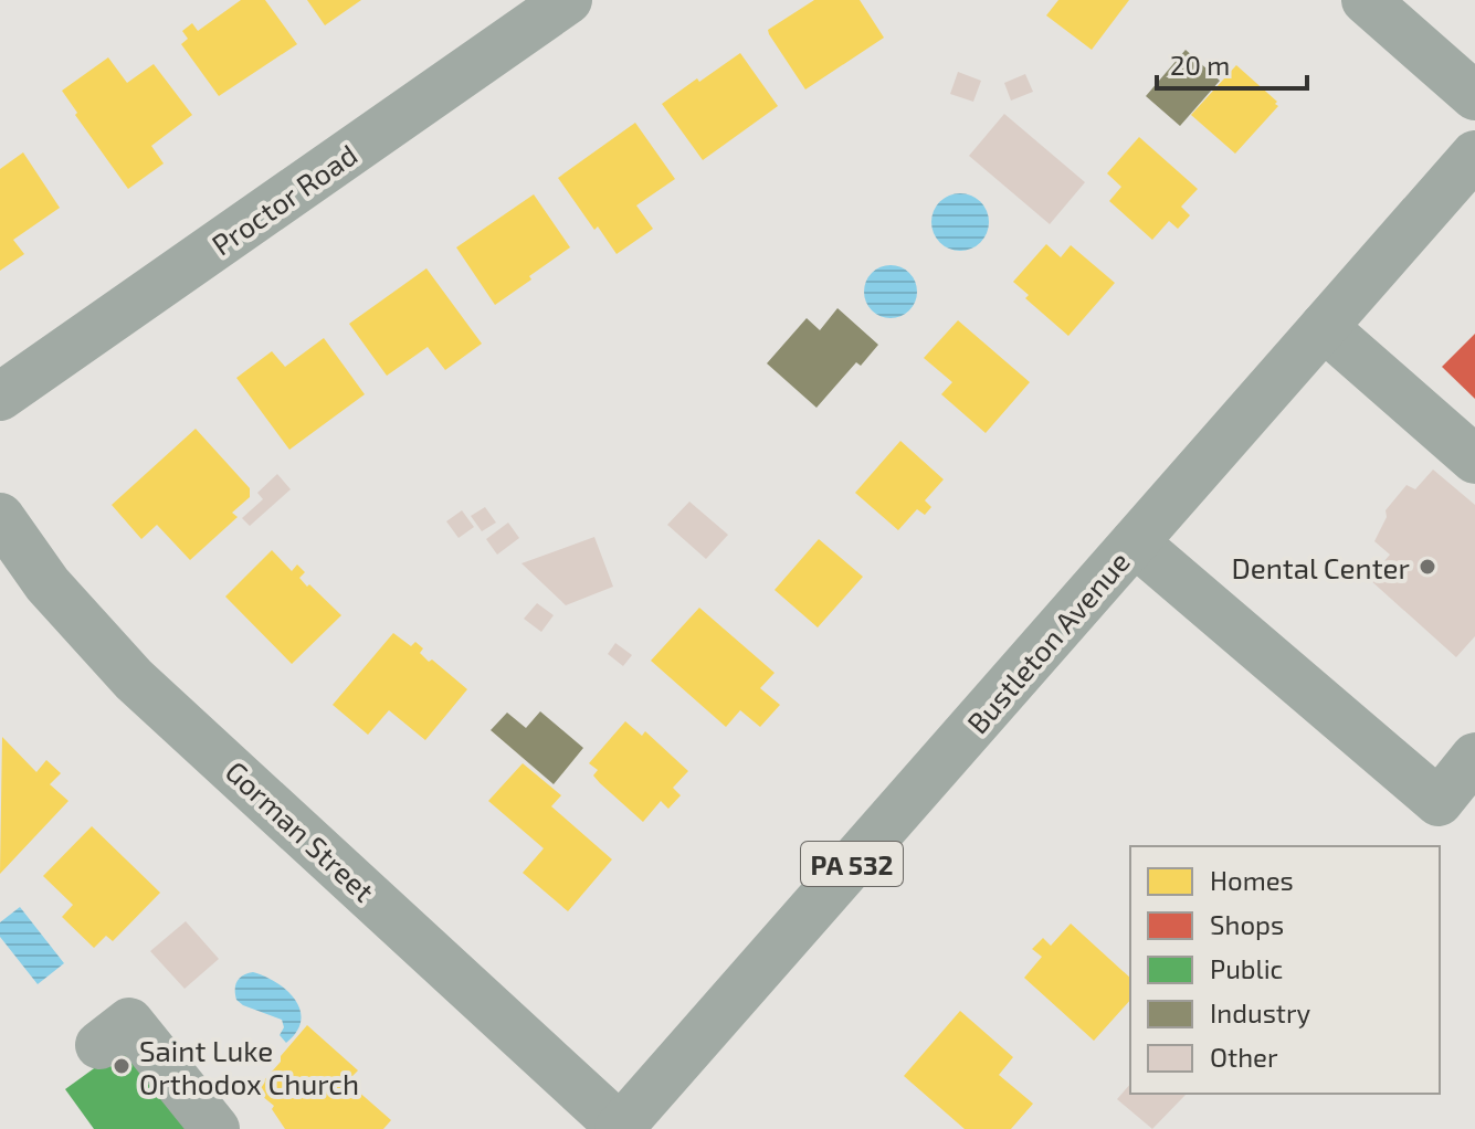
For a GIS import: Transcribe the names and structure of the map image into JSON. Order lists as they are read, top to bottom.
{
  "streets": {
    "street": [
      "Proctor Road",
      "Bustleton Avenue",
      "Gorman Street",
      "PA 532"
    ]
  },
  "crossings": [
    ["Bustleton Avenue", "Gorman Street"]
  ],
  "places": ["Dental Center", "Saint Luke Orthodox Church"],
  "legend": [
    "Homes",
    "Shops",
    "Public",
    "Industry",
    "Other"
  ],
  "scale_bar": "20 m"
}
